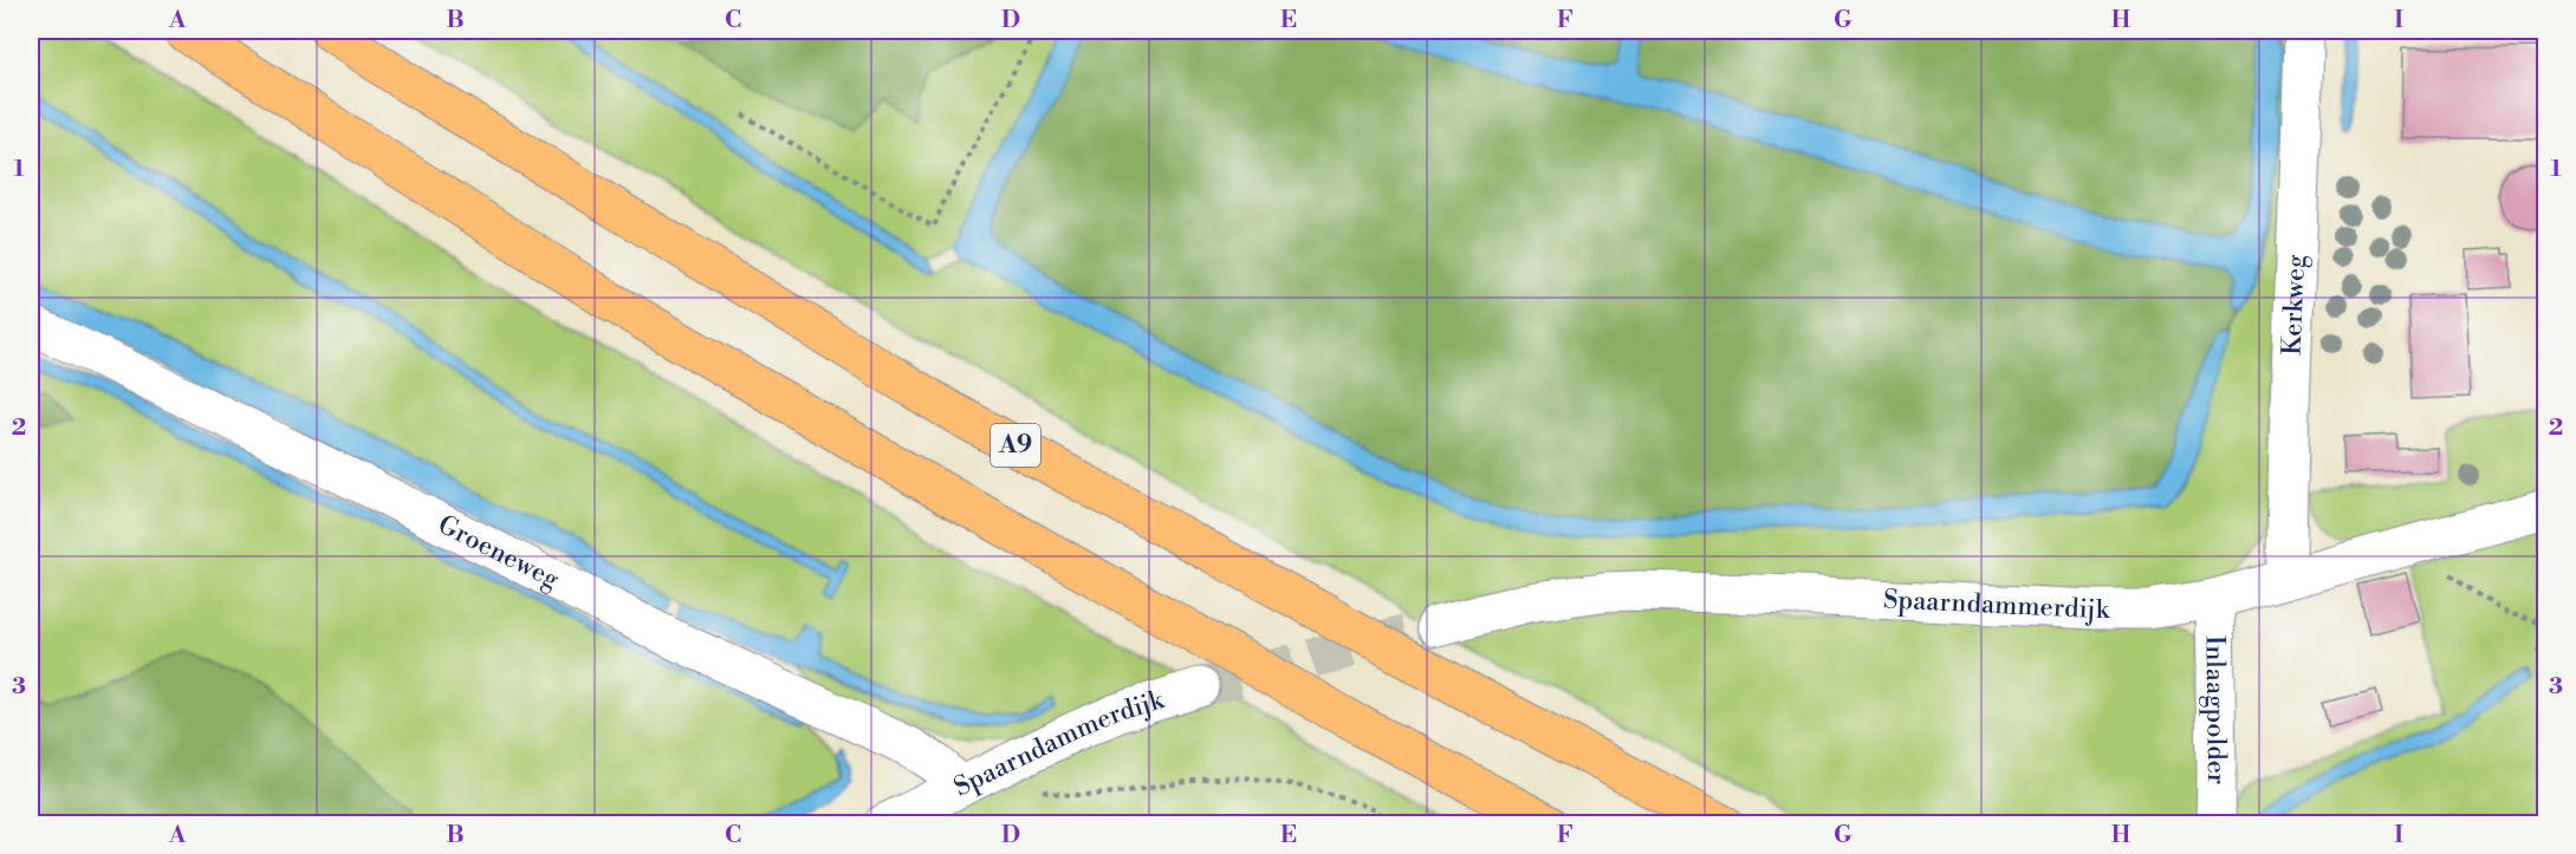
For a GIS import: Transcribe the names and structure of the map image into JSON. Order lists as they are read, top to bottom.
{
  "streets": {
    "highway": ["A9"],
    "street": [
      "Kerkweg",
      "Groeneweg",
      "Spaarndammerdijk",
      "Inlaagpolder"
    ]
  },
  "crossings": [
    ["Kerkweg", "Spaarndammerdijk"],
    ["Groeneweg", "Spaarndammerdijk"],
    ["Spaarndammerdijk", "Inlaagpolder"]
  ],
  "grid": {
    "columns": [
      "A",
      "B",
      "C",
      "D",
      "E",
      "F",
      "G",
      "H",
      "I"
    ],
    "rows": ["1", "2", "3"]
  }
}
